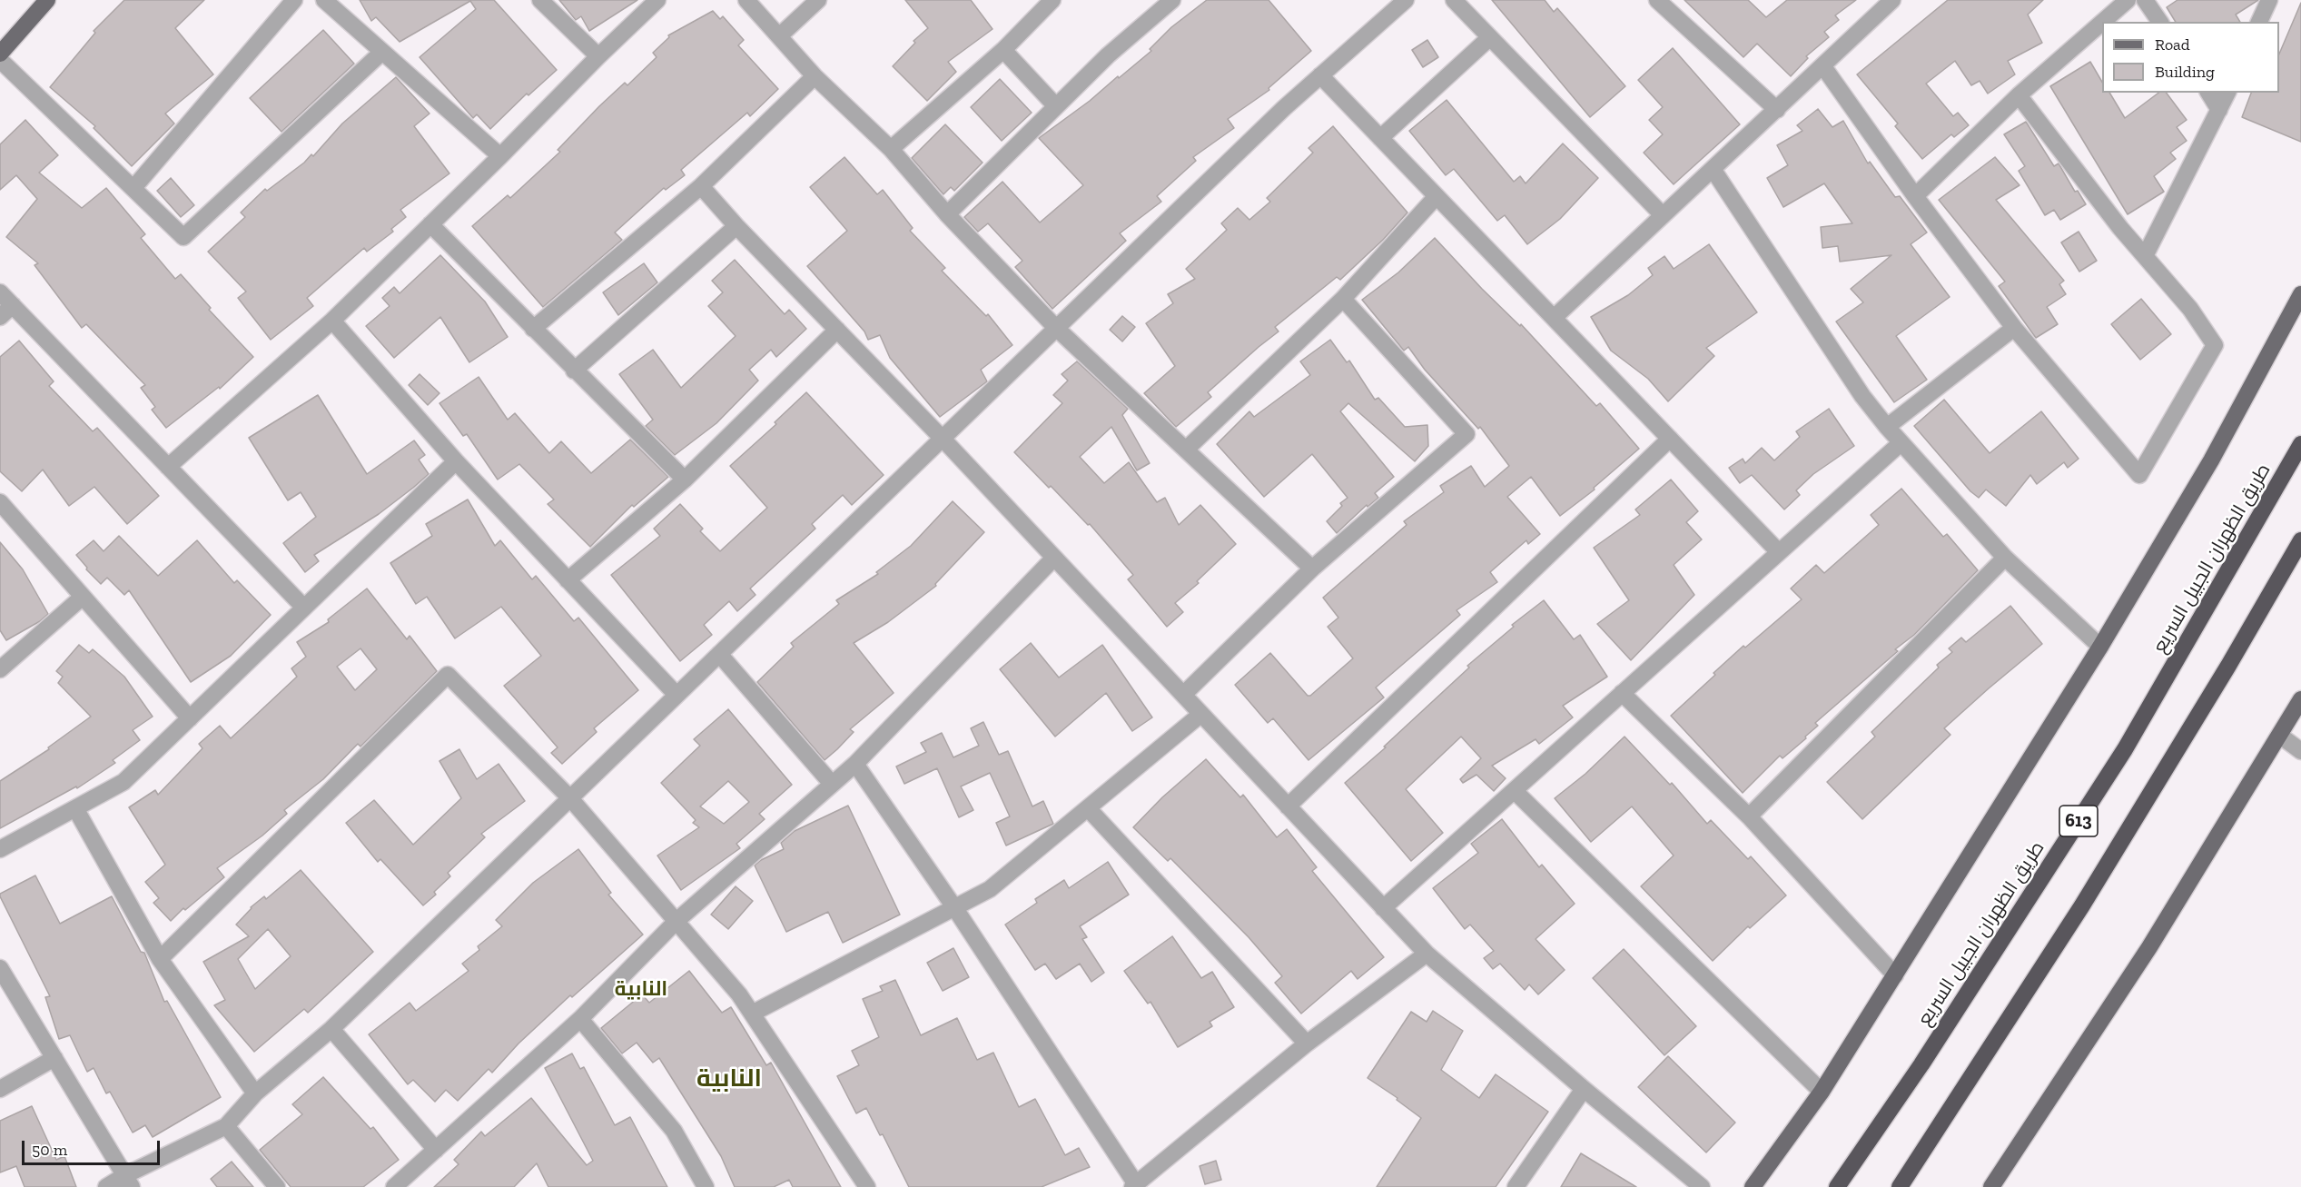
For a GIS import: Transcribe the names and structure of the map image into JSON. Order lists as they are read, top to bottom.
{
  "streets": {
    "highway": ["طريق الظهران الجبيل السريع", "613"]
  },
  "districts": ["النابية", "النابية"],
  "legend": ["Road", "Building"],
  "scale_bar": "50 m"
}
